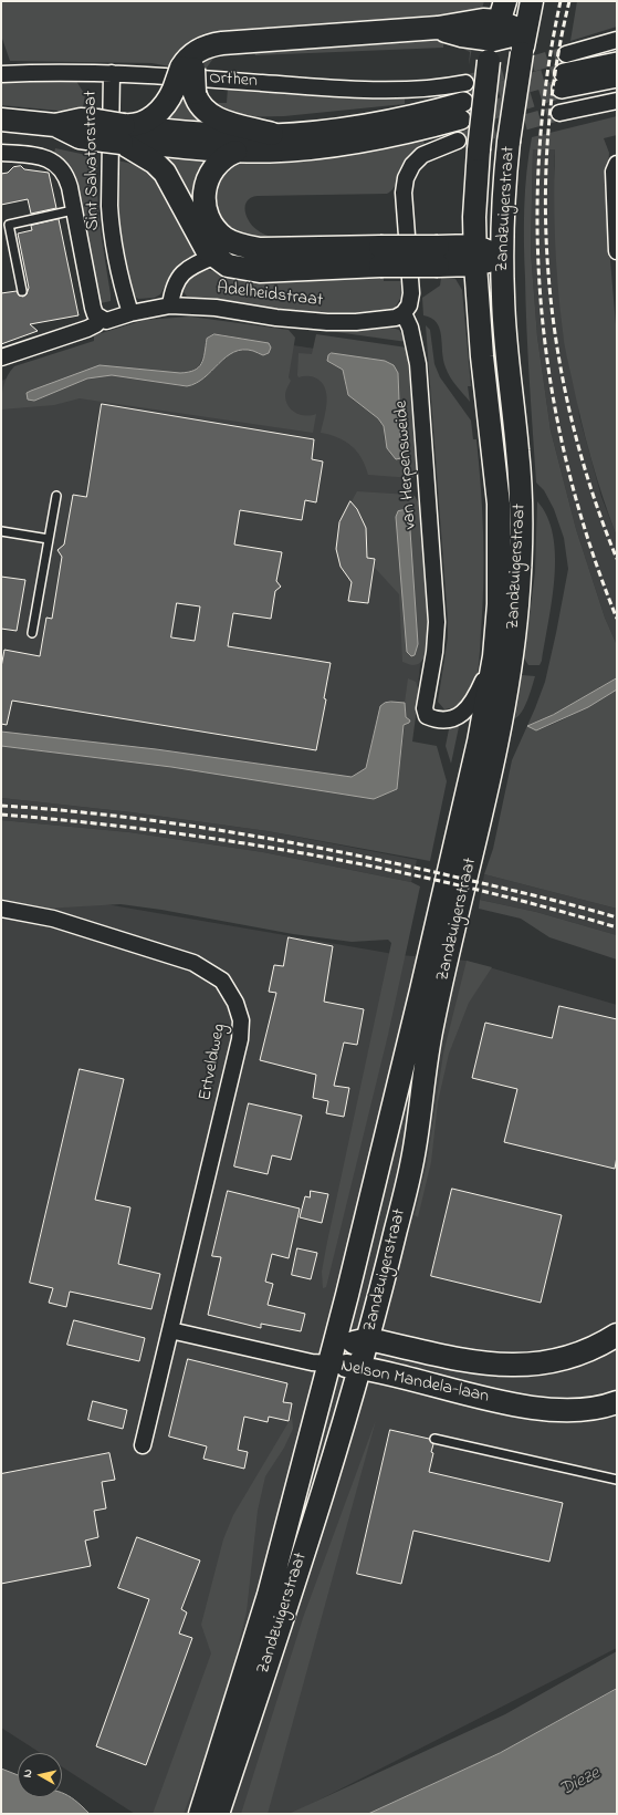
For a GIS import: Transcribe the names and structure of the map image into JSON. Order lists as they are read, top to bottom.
{
  "streets": {
    "main road": ["Zandzuigerstraat", "Nelson Mandela-laan"],
    "street": [
      "Orthen",
      "Sint Salvatorstraat",
      "Adelheidstraat",
      "van Herpensweide",
      "Ertveldweg"
    ]
  },
  "crossings": [
    ["Orthen", "Sint Salvatorstraat"],
    ["Sint Salvatorstraat", "Adelheidstraat"],
    ["Zandzuigerstraat", "van Herpensweide"],
    ["Zandzuigerstraat", "Nelson Mandela-laan"],
    ["Adelheidstraat", "van Herpensweide"]
  ],
  "water": ["Dieze"],
  "north": "left"
}
